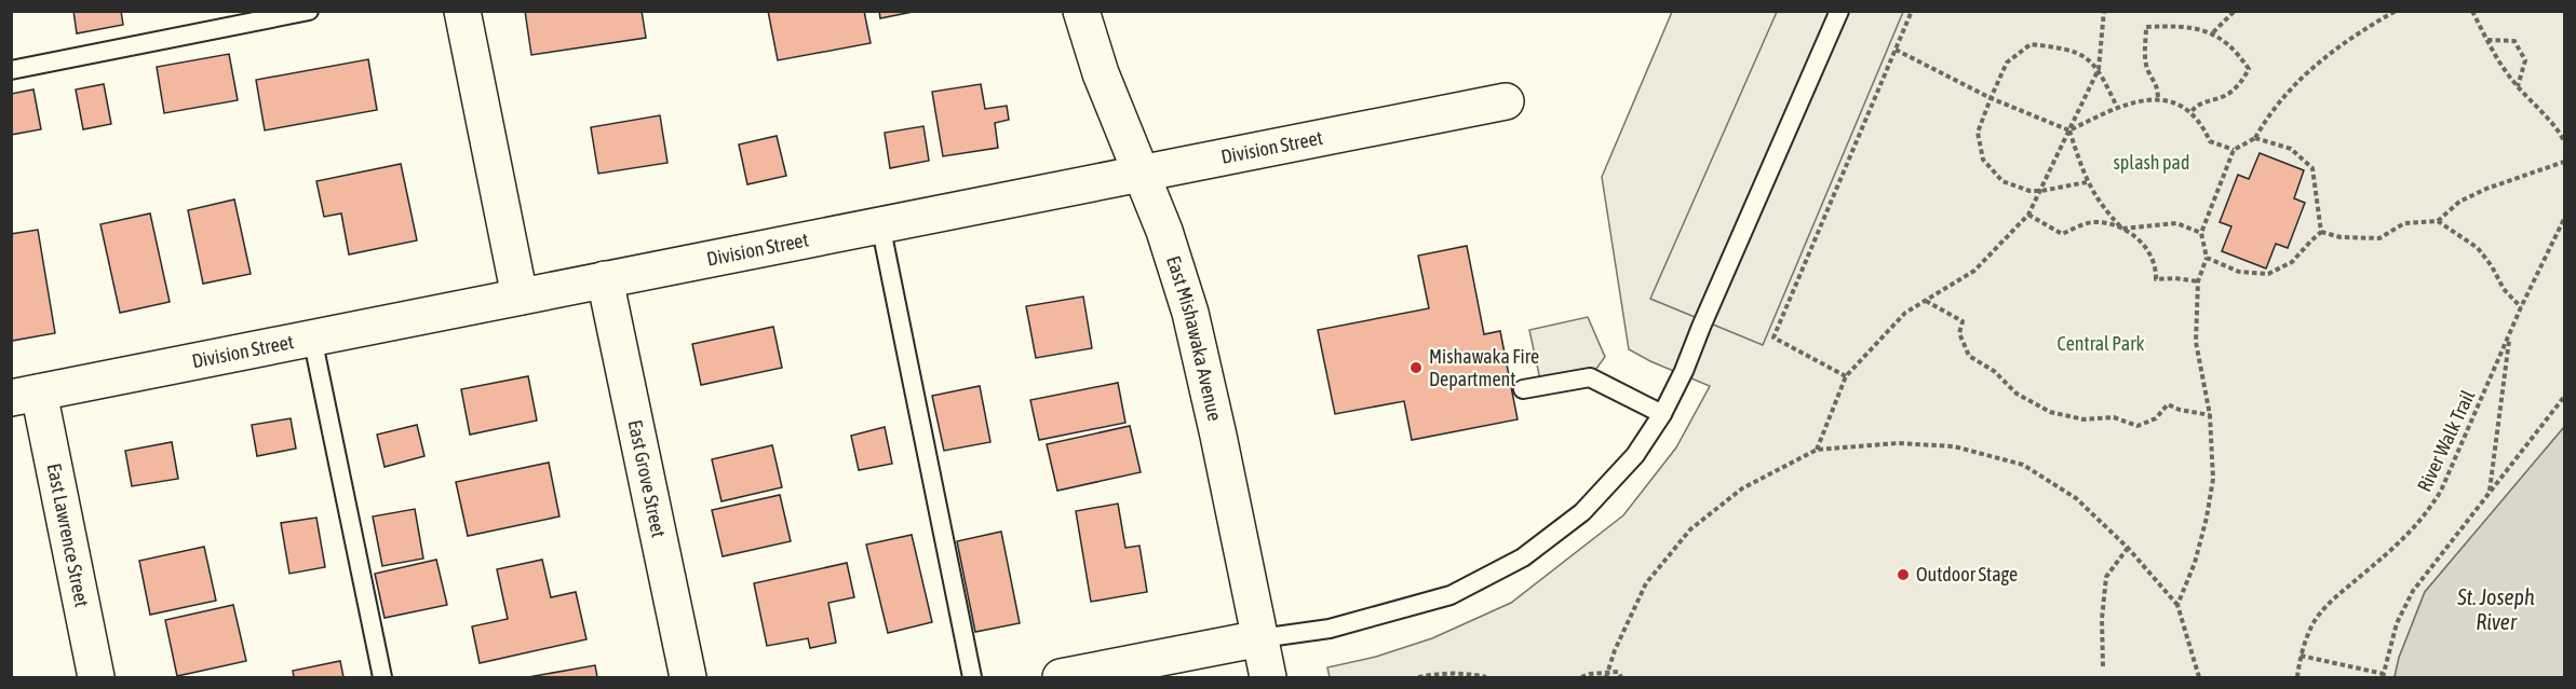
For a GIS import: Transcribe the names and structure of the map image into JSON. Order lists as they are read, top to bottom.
{
  "streets": {
    "street": [
      "Division Street",
      "East Mishawaka Avenue",
      "East Grove Street",
      "East Lawrence Street"
    ],
    "path": ["River Walk Trail"]
  },
  "crossings": [
    ["Division Street", "East Mishawaka Avenue"],
    ["Division Street", "East Grove Street"],
    ["Division Street", "East Lawrence Street"]
  ],
  "water": ["St. Joseph River"],
  "parks": ["splash pad", "Central Park"],
  "places": ["Mishawaka Fire Department", "Outdoor Stage"]
}
